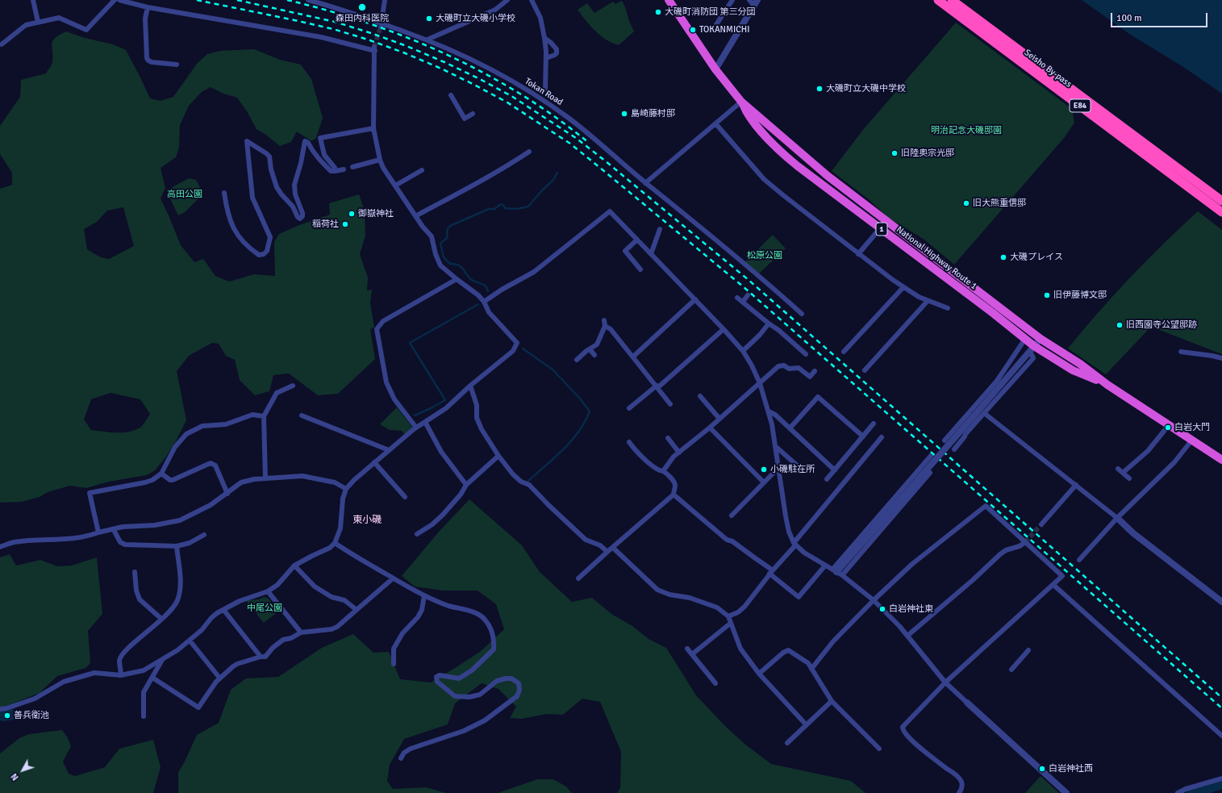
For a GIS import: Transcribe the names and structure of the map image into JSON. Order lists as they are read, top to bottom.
{
  "streets": {
    "highway": [
      "Seisho By-pass",
      "E84",
      "1",
      "National Highway Route 1"
    ],
    "street": ["Tokan Road"]
  },
  "districts": ["東小磯"],
  "parks": [
    "明治記念大磯邸園",
    "高田公園",
    "松原公園",
    "中尾公園"
  ],
  "places": [
    "森田内科医院",
    "大磯町消防団 第三分団",
    "大磯町立大磯小学校",
    "TOKANMICHI",
    "大磯町立大磯中学校",
    "島崎藤村邸",
    "旧陸奥宗光邸",
    "旧大熊重信邸",
    "御嶽神社",
    "稲荷社",
    "大磯プレイス",
    "旧伊藤博文邸",
    "旧西園寺公望邸跡",
    "白岩大門",
    "小磯駐在所",
    "白岩神社東",
    "善兵衛池",
    "白岩神社西"
  ],
  "scale_bar": "100 m",
  "north": "bottom left"
}
